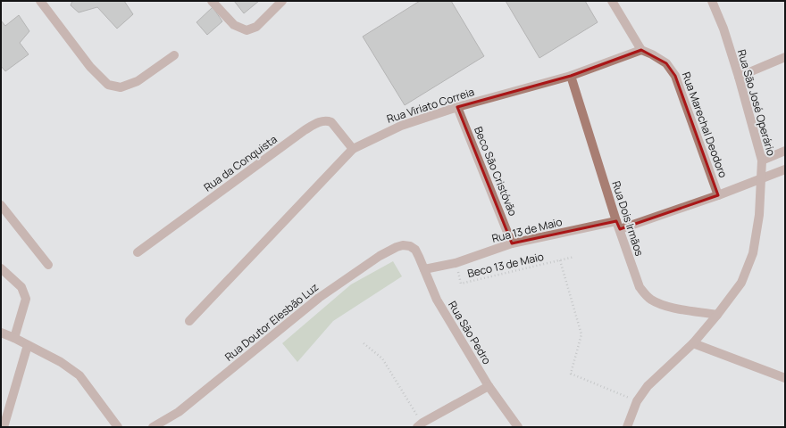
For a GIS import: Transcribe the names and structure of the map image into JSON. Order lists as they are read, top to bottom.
{
  "streets": {
    "street": [
      "Rua São José Operário",
      "Rua Viriato Correia",
      "Rua Marechal Deodoro",
      "Rua da Conquista",
      "Beco São Cristóvão",
      "Rua Dois Irmãos",
      "Rua 13 de Maio",
      "Rua Doutor Elesbão Luz",
      "Rua São Pedro"
    ],
    "path": ["Beco 13 de Maio"]
  },
  "crossings": [
    ["Rua São José Operário", "Rua Dois Irmãos"],
    ["Rua São José Operário", "Rua 13 de Maio"],
    ["Rua Viriato Correia", "Rua Marechal Deodoro"],
    ["Rua Viriato Correia", "Rua da Conquista"],
    ["Rua Viriato Correia", "Beco São Cristóvão"],
    ["Rua Viriato Correia", "Rua Dois Irmãos"],
    ["Rua Marechal Deodoro", "Rua 13 de Maio"],
    ["Beco São Cristóvão", "Rua 13 de Maio"],
    ["Rua Dois Irmãos", "Rua 13 de Maio"],
    ["Rua 13 de Maio", "Beco 13 de Maio"],
    ["Rua 13 de Maio", "Rua São Pedro"],
    ["Rua Doutor Elesbão Luz", "Rua São Pedro"]
  ]
}
